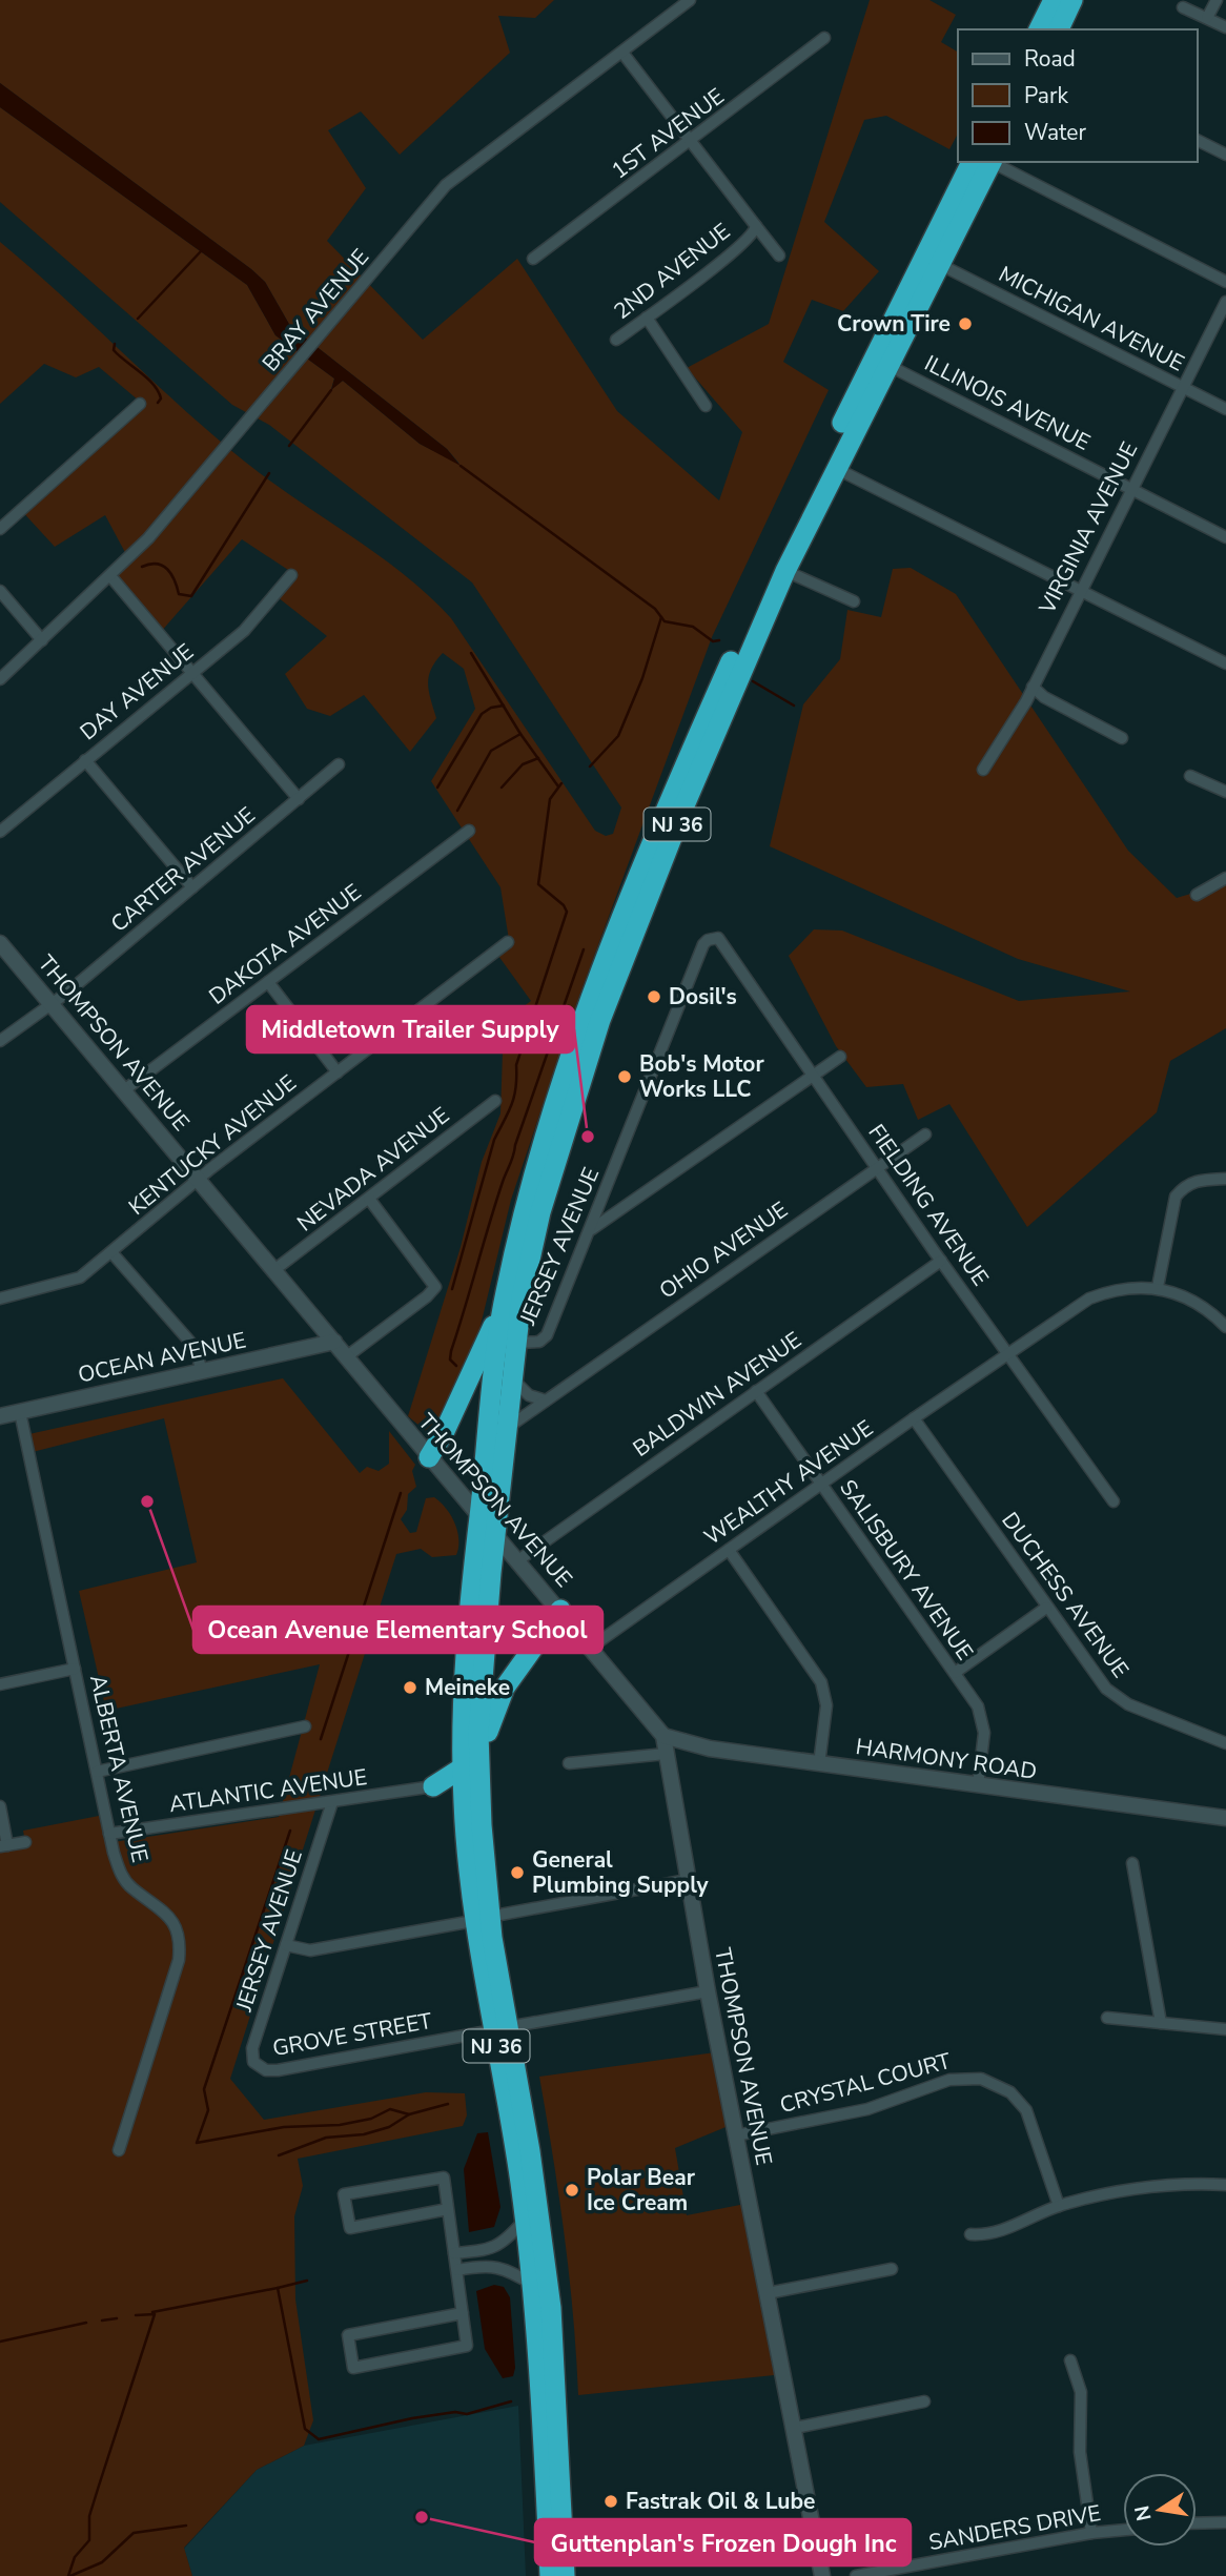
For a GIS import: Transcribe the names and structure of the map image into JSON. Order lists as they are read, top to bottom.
{
  "streets": {
    "highway": ["NJ 36"],
    "street": [
      "1ST AVENUE",
      "2ND AVENUE",
      "BRAY AVENUE",
      "MICHIGAN AVENUE",
      "ILLINOIS AVENUE",
      "VIRGINIA AVENUE",
      "DAY AVENUE",
      "CARTER AVENUE",
      "DAKOTA AVENUE",
      "THOMPSON AVENUE",
      "KENTUCKY AVENUE",
      "NEVADA AVENUE",
      "FIELDING AVENUE",
      "JERSEY AVENUE",
      "OHIO AVENUE",
      "OCEAN AVENUE",
      "BALDWIN AVENUE",
      "WEALTHY AVENUE",
      "SALISBURY AVENUE",
      "DUCHESS AVENUE",
      "HARMONY ROAD",
      "ALBERTA AVENUE",
      "ATLANTIC AVENUE",
      "GROVE STREET",
      "CRYSTAL COURT",
      "SANDERS DRIVE"
    ]
  },
  "crossings": [
    ["MICHIGAN AVENUE", "VIRGINIA AVENUE"],
    ["MICHIGAN AVENUE", "NJ 36"],
    ["ILLINOIS AVENUE", "VIRGINIA AVENUE"],
    ["ILLINOIS AVENUE", "NJ 36"],
    ["NJ 36", "THOMPSON AVENUE"],
    ["NJ 36", "JERSEY AVENUE"],
    ["NJ 36", "OHIO AVENUE"],
    ["NJ 36", "GROVE STREET"],
    ["CARTER AVENUE", "THOMPSON AVENUE"],
    ["DAKOTA AVENUE", "THOMPSON AVENUE"],
    ["THOMPSON AVENUE", "KENTUCKY AVENUE"],
    ["THOMPSON AVENUE", "NEVADA AVENUE"],
    ["THOMPSON AVENUE", "OCEAN AVENUE"],
    ["THOMPSON AVENUE", "BALDWIN AVENUE"],
    ["THOMPSON AVENUE", "WEALTHY AVENUE"],
    ["THOMPSON AVENUE", "HARMONY ROAD"],
    ["THOMPSON AVENUE", "GROVE STREET"],
    ["THOMPSON AVENUE", "CRYSTAL COURT"],
    ["FIELDING AVENUE", "JERSEY AVENUE"],
    ["FIELDING AVENUE", "OHIO AVENUE"],
    ["FIELDING AVENUE", "BALDWIN AVENUE"],
    ["FIELDING AVENUE", "WEALTHY AVENUE"],
    ["JERSEY AVENUE", "ATLANTIC AVENUE"],
    ["JERSEY AVENUE", "GROVE STREET"],
    ["OCEAN AVENUE", "ALBERTA AVENUE"],
    ["BALDWIN AVENUE", "SALISBURY AVENUE"],
    ["WEALTHY AVENUE", "SALISBURY AVENUE"],
    ["WEALTHY AVENUE", "DUCHESS AVENUE"],
    ["SALISBURY AVENUE", "HARMONY ROAD"],
    ["ALBERTA AVENUE", "ATLANTIC AVENUE"]
  ],
  "places": [
    "Crown Tire",
    "Dosil's",
    "Bob's Motor Works LLC",
    "Middletown Trailer Supply",
    "Ocean Avenue Elementary School",
    "Meineke",
    "General Plumbing Supply",
    "Polar Bear Ice Cream",
    "Fastrak Oil & Lube",
    "Guttenplan's Frozen Dough Inc"
  ],
  "legend": ["Road", "Park", "Water"],
  "north": "left"
}
